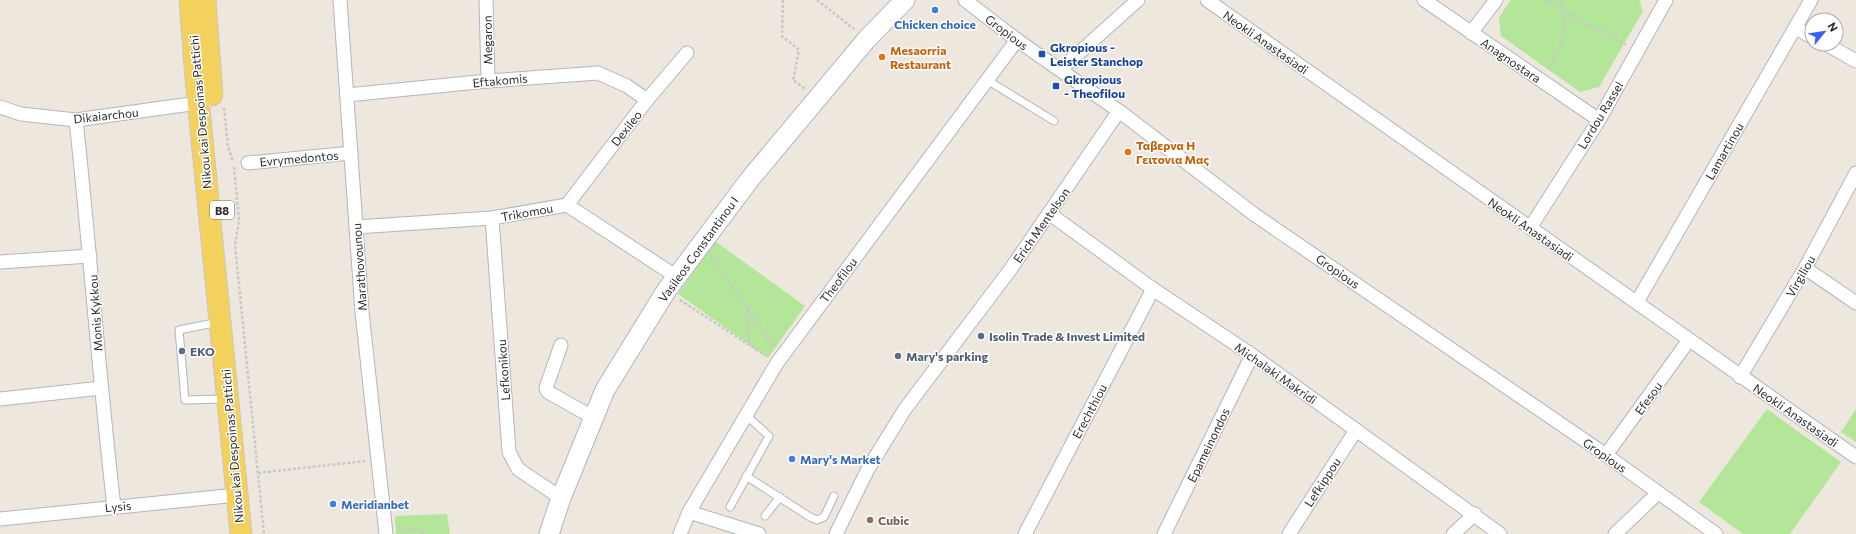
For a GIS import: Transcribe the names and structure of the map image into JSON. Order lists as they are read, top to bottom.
{
  "streets": {
    "main road": ["Nikou kai Despoinas Pattichi", "B8", "Vasileos Constantinou I"],
    "street": [
      "Gropious",
      "Megaron",
      "Neokli Anastasiadi",
      "Anagnostara",
      "Eftakomis",
      "Dikaiarchou",
      "Lordou Rassel",
      "Dexileo",
      "Lamartinou",
      "Evrymedontos",
      "Trikomou",
      "Erich Mentelson",
      "Marathovounou",
      "Virgiliou",
      "Theofilou",
      "Monis Kykkou",
      "Lefkonikou",
      "Michalaki Makridi",
      "Efesou",
      "Erechthiou",
      "Epameinondos",
      "Lefkippou",
      "Lysis"
    ]
  },
  "crossings": [
    ["Gropious", "Erich Mentelson"],
    ["Gropious", "Theofilou"],
    ["Gropious", "Efesou"],
    ["Megaron", "Eftakomis"],
    ["Neokli Anastasiadi", "Lordou Rassel"],
    ["Neokli Anastasiadi", "Lamartinou"],
    ["Neokli Anastasiadi", "Virgiliou"],
    ["Neokli Anastasiadi", "Efesou"],
    ["Anagnostara", "Lordou Rassel"],
    ["Eftakomis", "Dexileo"],
    ["Eftakomis", "Marathovounou"],
    ["Nikou kai Despoinas Pattichi", "Dikaiarchou"],
    ["Nikou kai Despoinas Pattichi", "Lysis"],
    ["Dikaiarchou", "Monis Kykkou"],
    ["Dexileo", "Trikomou"],
    ["Evrymedontos", "Marathovounou"],
    ["Trikomou", "Vasileos Constantinou I"],
    ["Trikomou", "Marathovounou"],
    ["Trikomou", "Lefkonikou"],
    ["Erich Mentelson", "Michalaki Makridi"],
    ["Vasileos Constantinou I", "Lefkonikou"],
    ["Monis Kykkou", "Lysis"],
    ["Michalaki Makridi", "Erechthiou"],
    ["Michalaki Makridi", "Epameinondos"],
    ["Michalaki Makridi", "Lefkippou"]
  ],
  "places": {
    "other": [
      "Chicken choice",
      "Mesaorria Restaurant",
      "Ταβερνα Η Γειτονια Μας",
      "Isolin Trade & Invest Limited",
      "EKO",
      "Mary's parking",
      "Mary's Market",
      "Meridianbet",
      "Cubic"
    ],
    "transit": ["Gkropious - Leister Stanchop", "Gkropious - Theofilou"]
  },
  "north": "top right"
}
